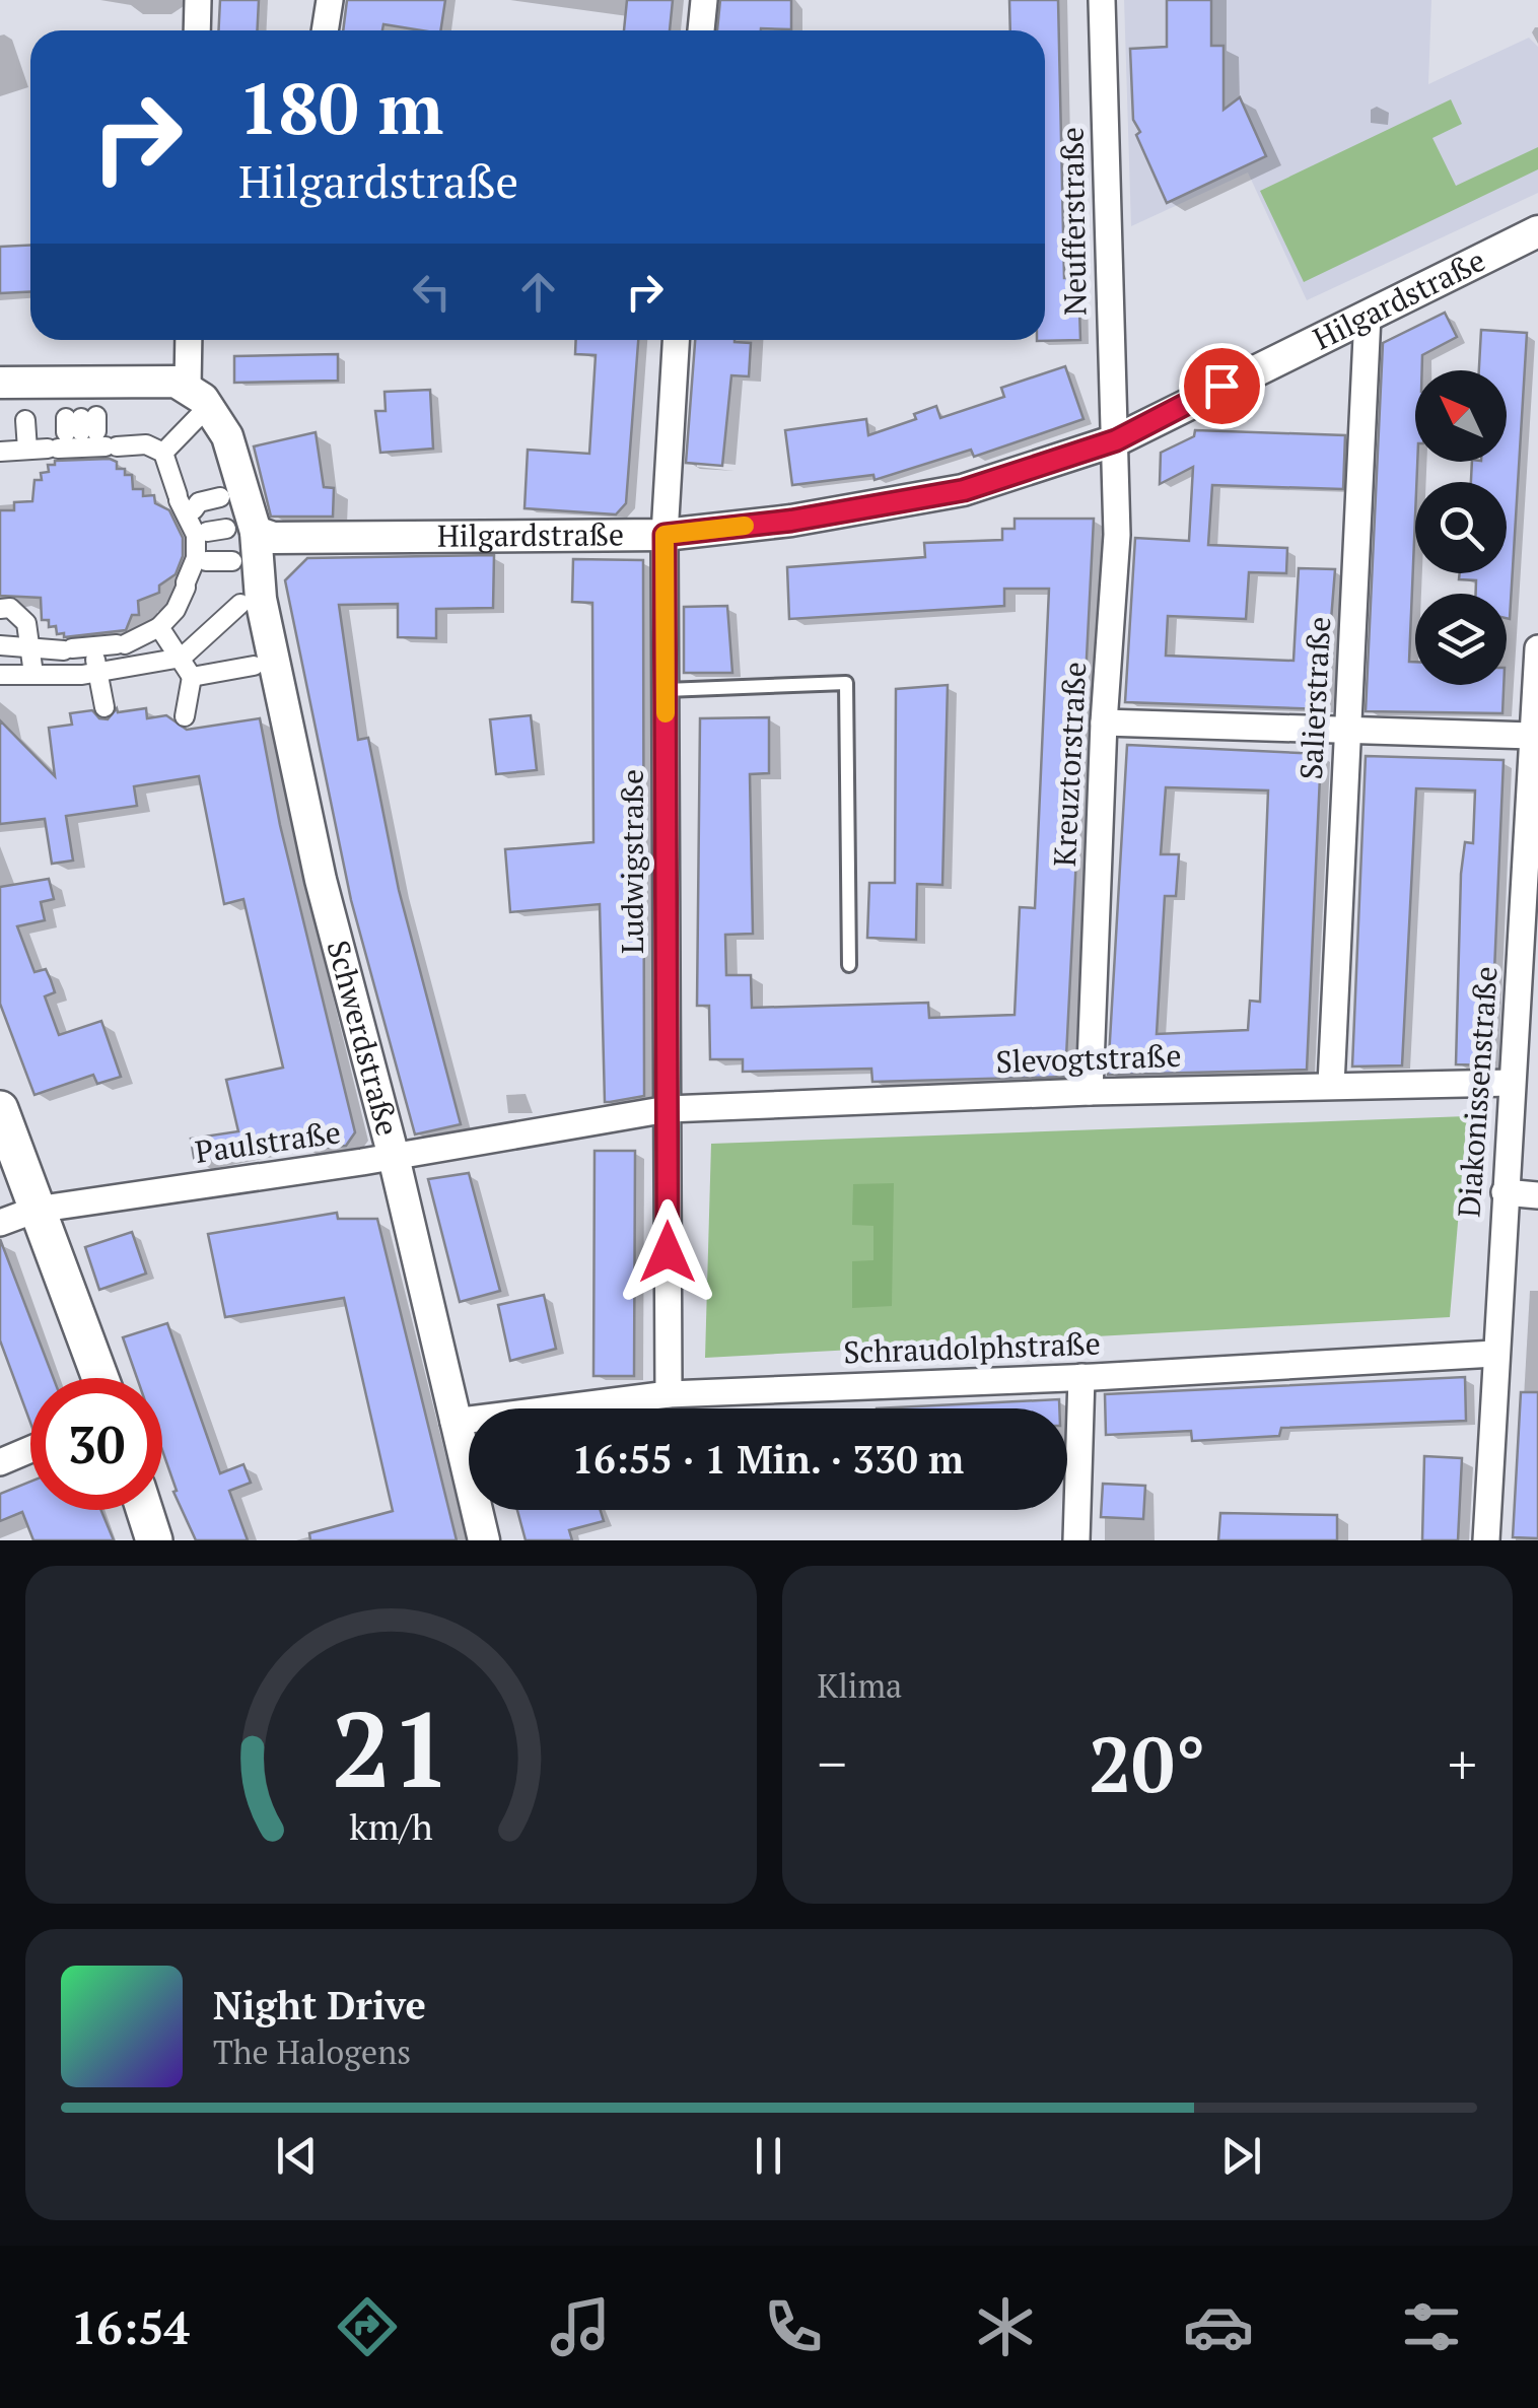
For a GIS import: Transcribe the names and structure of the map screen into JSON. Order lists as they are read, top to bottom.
{
  "streets": {
    "street": [
      "Neufferstraße",
      "Hilgardstraße",
      "Salierstraße",
      "Kreuztorstraße",
      "Ludwigstraße",
      "Schwerdstraße",
      "Slevogtstraße",
      "Diakonissenstraße",
      "Paulstraße",
      "Schraudolphstraße"
    ]
  },
  "crossings": [
    ["Neufferstraße", "Hilgardstraße"],
    ["Neufferstraße", "Kreuztorstraße"],
    ["Hilgardstraße", "Salierstraße"],
    ["Hilgardstraße", "Kreuztorstraße"],
    ["Hilgardstraße", "Ludwigstraße"],
    ["Hilgardstraße", "Schwerdstraße"],
    ["Salierstraße", "Slevogtstraße"],
    ["Kreuztorstraße", "Slevogtstraße"],
    ["Ludwigstraße", "Slevogtstraße"],
    ["Ludwigstraße", "Paulstraße"],
    ["Ludwigstraße", "Schraudolphstraße"],
    ["Schwerdstraße", "Paulstraße"],
    ["Schwerdstraße", "Schraudolphstraße"],
    ["Slevogtstraße", "Diakonissenstraße"],
    ["Slevogtstraße", "Paulstraße"],
    ["Diakonissenstraße", "Schraudolphstraße"]
  ],
  "north": "top left",
  "page": {
    "turn": ["180 m", "Hilgardstraße"],
    "limit": "30",
    "trip": "16:55 · 1 Min. · 330 m",
    "tile": "Klima",
    "heat": ["−", "20°", "+"],
    "song": ["Night Drive", "The Halogens"],
    "tabs": "16:54",
    "gauge": ["21", "km/h"]
  }
}
